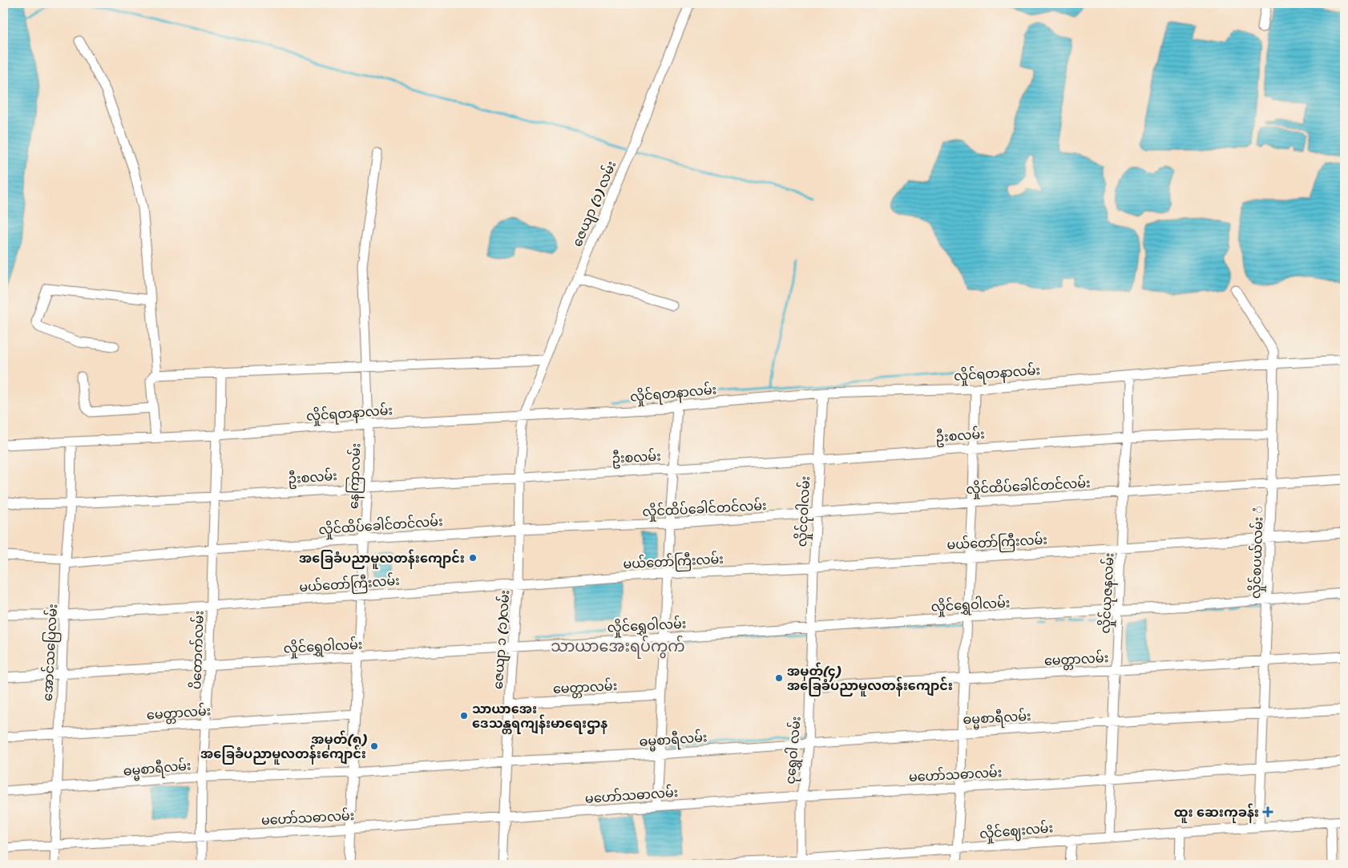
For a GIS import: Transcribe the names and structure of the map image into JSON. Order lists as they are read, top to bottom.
{
  "streets": {
    "street": [
      "ဇေယျာ (၁) လမ်း",
      "လှိုင်ရတနာလမ်း",
      "ဦးစလမ်း",
      "နေကြာလမ်း",
      "လှိုင်ထိပ်ခေါင်တင်လမ်း",
      "လှိုင်ငုဝါလမ်း",
      "မယ်တော်ကြီးလမ်း",
      "လှိုင်စပယ်လမ်း ံ",
      "လှိုင်ယုဇနလမ်း",
      "လှိုင်ရွှေဝါလမ်း",
      "ဇေယျာ ၁ (၁)လမ်း",
      "ပိတောက်လမ်း",
      "အောင်သပြေလမ်း",
      "မေတ္တာလမ်း",
      "ဓမ္မစာရီလမ်း",
      "ငုရွှေဝါ လမ်း",
      "မဟော်သဓာလမ်း",
      "လှိုင်ဈေးလမ်း"
    ]
  },
  "crossings": [
    ["ဇေယျာ (၁) လမ်း", "လှိုင်ရတနာလမ်း"],
    ["ဇေယျာ (၁) လမ်း", "ဇေယျာ ၁ (၁)လမ်း"],
    ["လှိုင်ရတနာလမ်း", "နေကြာလမ်း"],
    ["လှိုင်ရတနာလမ်း", "လှိုင်ငုဝါလမ်း"],
    ["လှိုင်ရတနာလမ်း", "လှိုင်စပယ်လမ်း ံ"],
    ["လှိုင်ရတနာလမ်း", "လှိုင်ယုဇနလမ်း"],
    ["လှိုင်ရတနာလမ်း", "ဇေယျာ ၁ (၁)လမ်း"],
    ["လှိုင်ရတနာလမ်း", "ပိတောက်လမ်း"],
    ["လှိုင်ရတနာလမ်း", "အောင်သပြေလမ်း"],
    ["ဦးစလမ်း", "နေကြာလမ်း"],
    ["ဦးစလမ်း", "လှိုင်ငုဝါလမ်း"],
    ["ဦးစလမ်း", "လှိုင်စပယ်လမ်း ံ"],
    ["ဦးစလမ်း", "လှိုင်ယုဇနလမ်း"],
    ["ဦးစလမ်း", "ဇေယျာ ၁ (၁)လမ်း"],
    ["ဦးစလမ်း", "ပိတောက်လမ်း"],
    ["ဦးစလမ်း", "အောင်သပြေလမ်း"],
    ["နေကြာလမ်း", "လှိုင်ထိပ်ခေါင်တင်လမ်း"],
    ["နေကြာလမ်း", "မယ်တော်ကြီးလမ်း"],
    ["နေကြာလမ်း", "လှိုင်ရွှေဝါလမ်း"],
    ["နေကြာလမ်း", "မေတ္တာလမ်း"],
    ["နေကြာလမ်း", "ဓမ္မစာရီလမ်း"],
    ["နေကြာလမ်း", "မဟော်သဓာလမ်း"],
    ["လှိုင်ထိပ်ခေါင်တင်လမ်း", "လှိုင်ငုဝါလမ်း"],
    ["လှိုင်ထိပ်ခေါင်တင်လမ်း", "လှိုင်စပယ်လမ်း ံ"],
    ["လှိုင်ထိပ်ခေါင်တင်လမ်း", "လှိုင်ယုဇနလမ်း"],
    ["လှိုင်ထိပ်ခေါင်တင်လမ်း", "ဇေယျာ ၁ (၁)လမ်း"],
    ["လှိုင်ထိပ်ခေါင်တင်လမ်း", "ပိတောက်လမ်း"],
    ["လှိုင်ထိပ်ခေါင်တင်လမ်း", "အောင်သပြေလမ်း"],
    ["လှိုင်ငုဝါလမ်း", "မယ်တော်ကြီးလမ်း"],
    ["လှိုင်ငုဝါလမ်း", "လှိုင်ရွှေဝါလမ်း"],
    ["လှိုင်ငုဝါလမ်း", "ငုရွှေဝါ လမ်း"],
    ["မယ်တော်ကြီးလမ်း", "လှိုင်စပယ်လမ်း ံ"],
    ["မယ်တော်ကြီးလမ်း", "လှိုင်ယုဇနလမ်း"],
    ["မယ်တော်ကြီးလမ်း", "ဇေယျာ ၁ (၁)လမ်း"],
    ["မယ်တော်ကြီးလမ်း", "ပိတောက်လမ်း"],
    ["မယ်တော်ကြီးလမ်း", "အောင်သပြေလမ်း"],
    ["လှိုင်စပယ်လမ်း ံ", "လှိုင်ရွှေဝါလမ်း"],
    ["လှိုင်စပယ်လမ်း ံ", "မေတ္တာလမ်း"],
    ["လှိုင်စပယ်လမ်း ံ", "ဓမ္မစာရီလမ်း"],
    ["လှိုင်စပယ်လမ်း ံ", "မဟော်သဓာလမ်း"],
    ["လှိုင်စပယ်လမ်း ံ", "လှိုင်ဈေးလမ်း"],
    ["လှိုင်ယုဇနလမ်း", "လှိုင်ရွှေဝါလမ်း"],
    ["လှိုင်ယုဇနလမ်း", "မေတ္တာလမ်း"],
    ["လှိုင်ယုဇနလမ်း", "ဓမ္မစာရီလမ်း"],
    ["လှိုင်ယုဇနလမ်း", "မဟော်သဓာလမ်း"],
    ["လှိုင်ယုဇနလမ်း", "လှိုင်ဈေးလမ်း"],
    ["လှိုင်ရွှေဝါလမ်း", "ဇေယျာ ၁ (၁)လမ်း"],
    ["လှိုင်ရွှေဝါလမ်း", "ပိတောက်လမ်း"],
    ["လှိုင်ရွှေဝါလမ်း", "အောင်သပြေလမ်း"],
    ["လှိုင်ရွှေဝါလမ်း", "ငုရွှေဝါ လမ်း"],
    ["ဇေယျာ ၁ (၁)လမ်း", "မေတ္တာလမ်း"],
    ["ဇေယျာ ၁ (၁)လမ်း", "ဓမ္မစာရီလမ်း"],
    ["ဇေယျာ ၁ (၁)လမ်း", "မဟော်သဓာလမ်း"],
    ["ပိတောက်လမ်း", "မေတ္တာလမ်း"],
    ["ပိတောက်လမ်း", "ဓမ္မစာရီလမ်း"],
    ["ပိတောက်လမ်း", "မဟော်သဓာလမ်း"],
    ["အောင်သပြေလမ်း", "မေတ္တာလမ်း"],
    ["အောင်သပြေလမ်း", "ဓမ္မစာရီလမ်း"],
    ["အောင်သပြေလမ်း", "မဟော်သဓာလမ်း"],
    ["မေတ္တာလမ်း", "ငုရွှေဝါ လမ်း"],
    ["ဓမ္မစာရီလမ်း", "ငုရွှေဝါ လမ်း"],
    ["ငုရွှေဝါ လမ်း", "မဟော်သဓာလမ်း"],
    ["ငုရွှေဝါ လမ်း", "လှိုင်ဈေးလမ်း"]
  ],
  "districts": ["သာယာအေးရပ်ကွက်"],
  "places": {
    "other": [
      "အခြေခံပညာမူလတန်းကျောင်း",
      "အမှတ်(၄) အခြေခံပညာမူလတန်းကျောင်း",
      "သာယာအေး ဒေသန္တရကျန်းမာရေးဌာန",
      "အမှတ်(၅) အခြေခံပညာမူလတန်းကျောင်း"
    ],
    "health": ["ထူး ဆေးကုခန်း"]
  }
}
